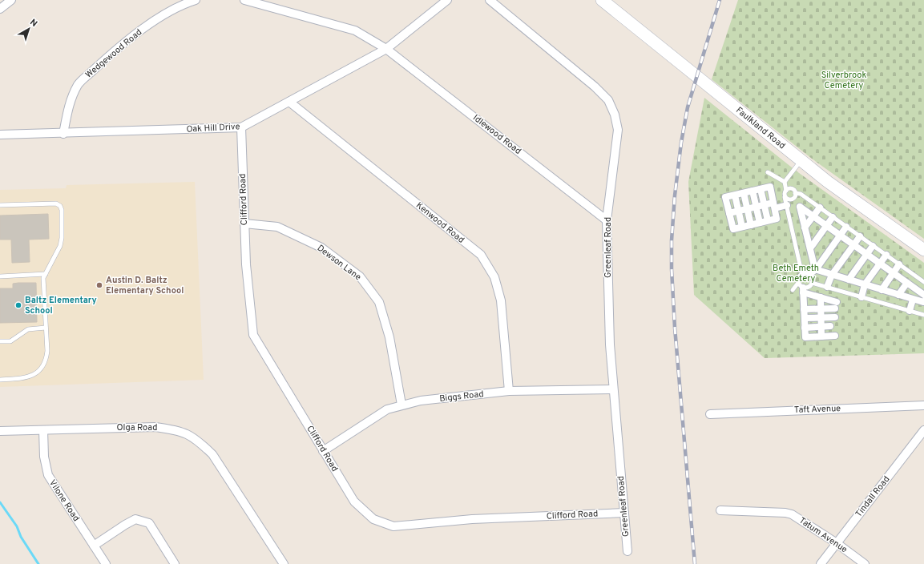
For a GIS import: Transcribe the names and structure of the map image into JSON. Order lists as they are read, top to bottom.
{
  "streets": {
    "main road": ["Faulkland Road"],
    "street": [
      "Wedgewood Road",
      "Oak Hill Drive",
      "Idlewood Road",
      "Clifford Road",
      "Kenwood Road",
      "Greenleaf Road",
      "Dewson Lane",
      "Biggs Road",
      "Taft Avenue",
      "Olga Road",
      "Tindall Road",
      "Vilone Road",
      "Tatum Avenue"
    ]
  },
  "crossings": [
    ["Wedgewood Road", "Oak Hill Drive"],
    ["Oak Hill Drive", "Idlewood Road"],
    ["Oak Hill Drive", "Clifford Road"],
    ["Oak Hill Drive", "Kenwood Road"],
    ["Idlewood Road", "Greenleaf Road"],
    ["Clifford Road", "Greenleaf Road"],
    ["Clifford Road", "Dewson Lane"],
    ["Clifford Road", "Biggs Road"],
    ["Kenwood Road", "Biggs Road"],
    ["Greenleaf Road", "Biggs Road"],
    ["Dewson Lane", "Biggs Road"],
    ["Olga Road", "Vilone Road"],
    ["Tindall Road", "Tatum Avenue"]
  ],
  "parks": ["Silverbrook Cemetery", "Beth Emeth Cemetery"],
  "places": ["Austin D. Baltz Elementary School", "Baltz Elementary School"],
  "north": "top right"
}
